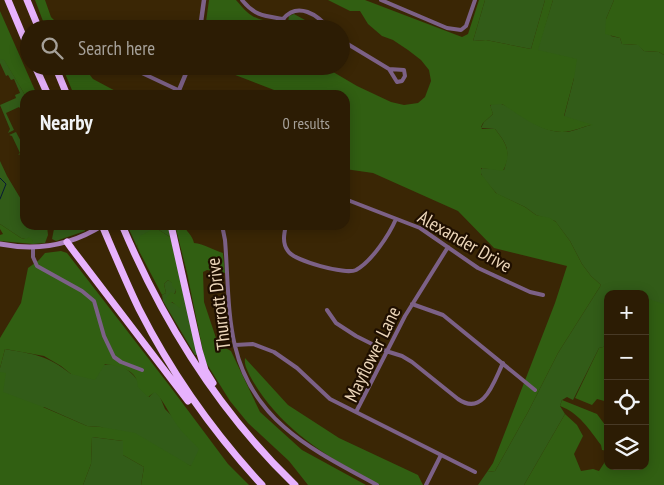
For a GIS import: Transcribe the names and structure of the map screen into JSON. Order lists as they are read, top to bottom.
{
  "streets": {
    "street": ["Alexander Drive", "Thurrott Drive", "Mayflower Lane"]
  },
  "crossings": [
    ["Alexander Drive", "Mayflower Lane"]
  ],
  "page": {
    "search": "Search here",
    "heading": ["Nearby", "0 results"],
    "map_buttons": ["+", "−"]
  }
}
